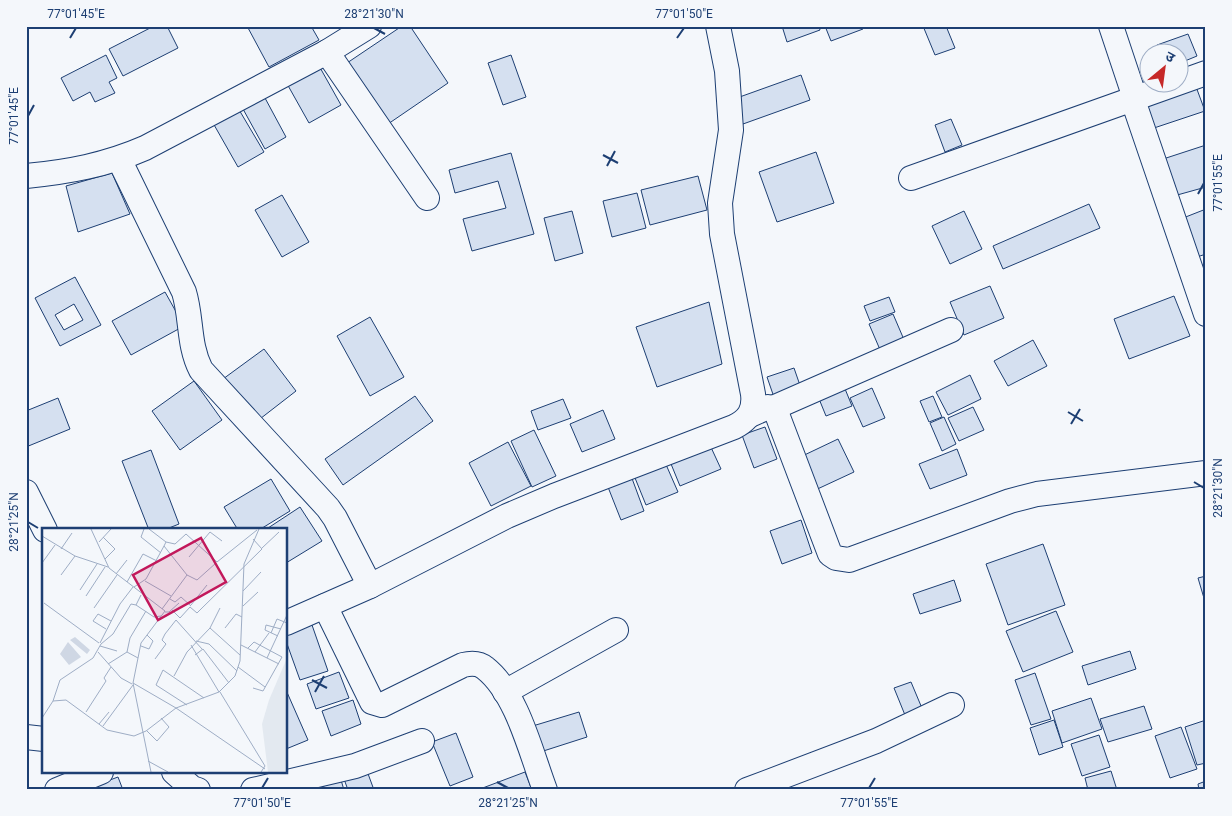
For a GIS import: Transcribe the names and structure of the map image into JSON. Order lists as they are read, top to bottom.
{
  "north": "top right",
  "coordinates": [
    "77°01'45\"E",
    "28°21'30\"N",
    "77°01'50\"E",
    "77°01'55\"E",
    "28°21'25\"N"
  ]
}
